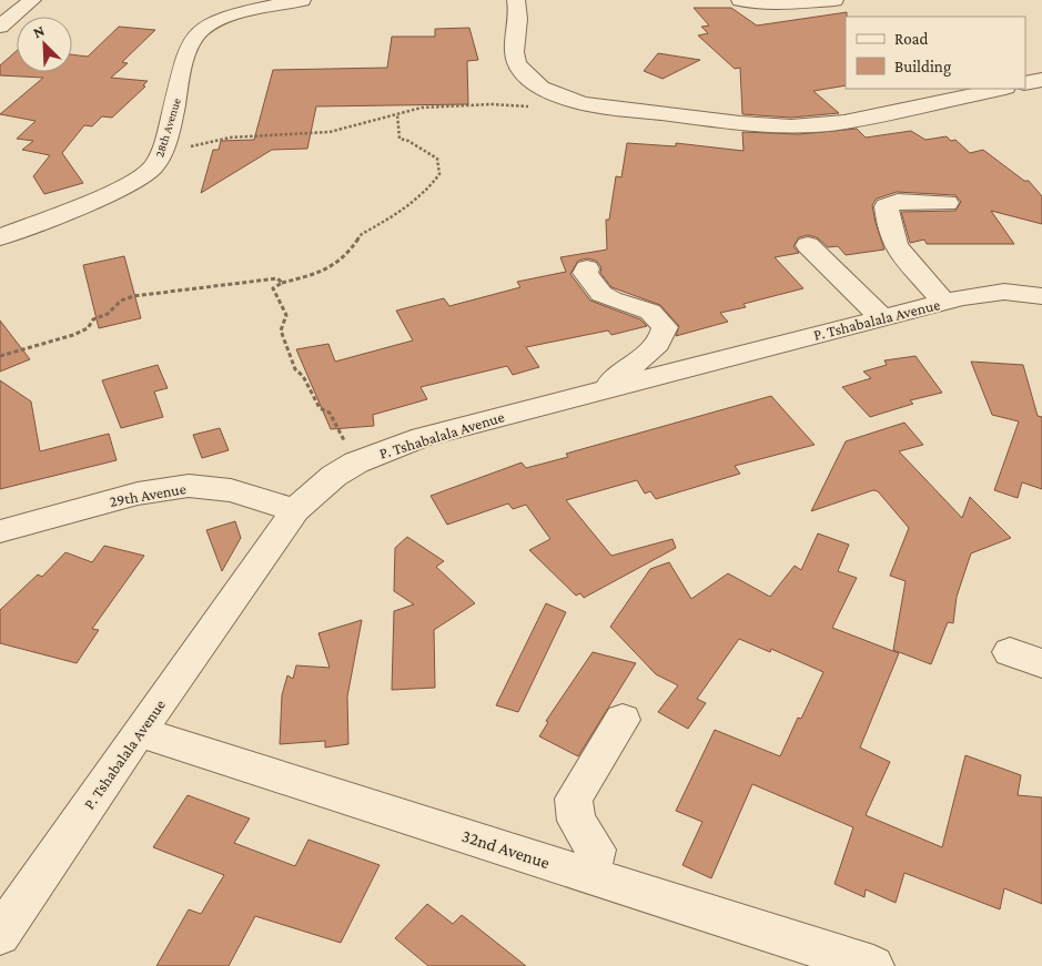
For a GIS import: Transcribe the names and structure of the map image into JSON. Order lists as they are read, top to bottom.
{
  "streets": {
    "street": [
      "28th Avenue",
      "P. Tshabalala Avenue",
      "29th Avenue",
      "32nd Avenue"
    ]
  },
  "crossings": [
    ["P. Tshabalala Avenue", "29th Avenue"],
    ["P. Tshabalala Avenue", "32nd Avenue"]
  ],
  "legend": ["Road", "Building"],
  "north": "top left"
}
